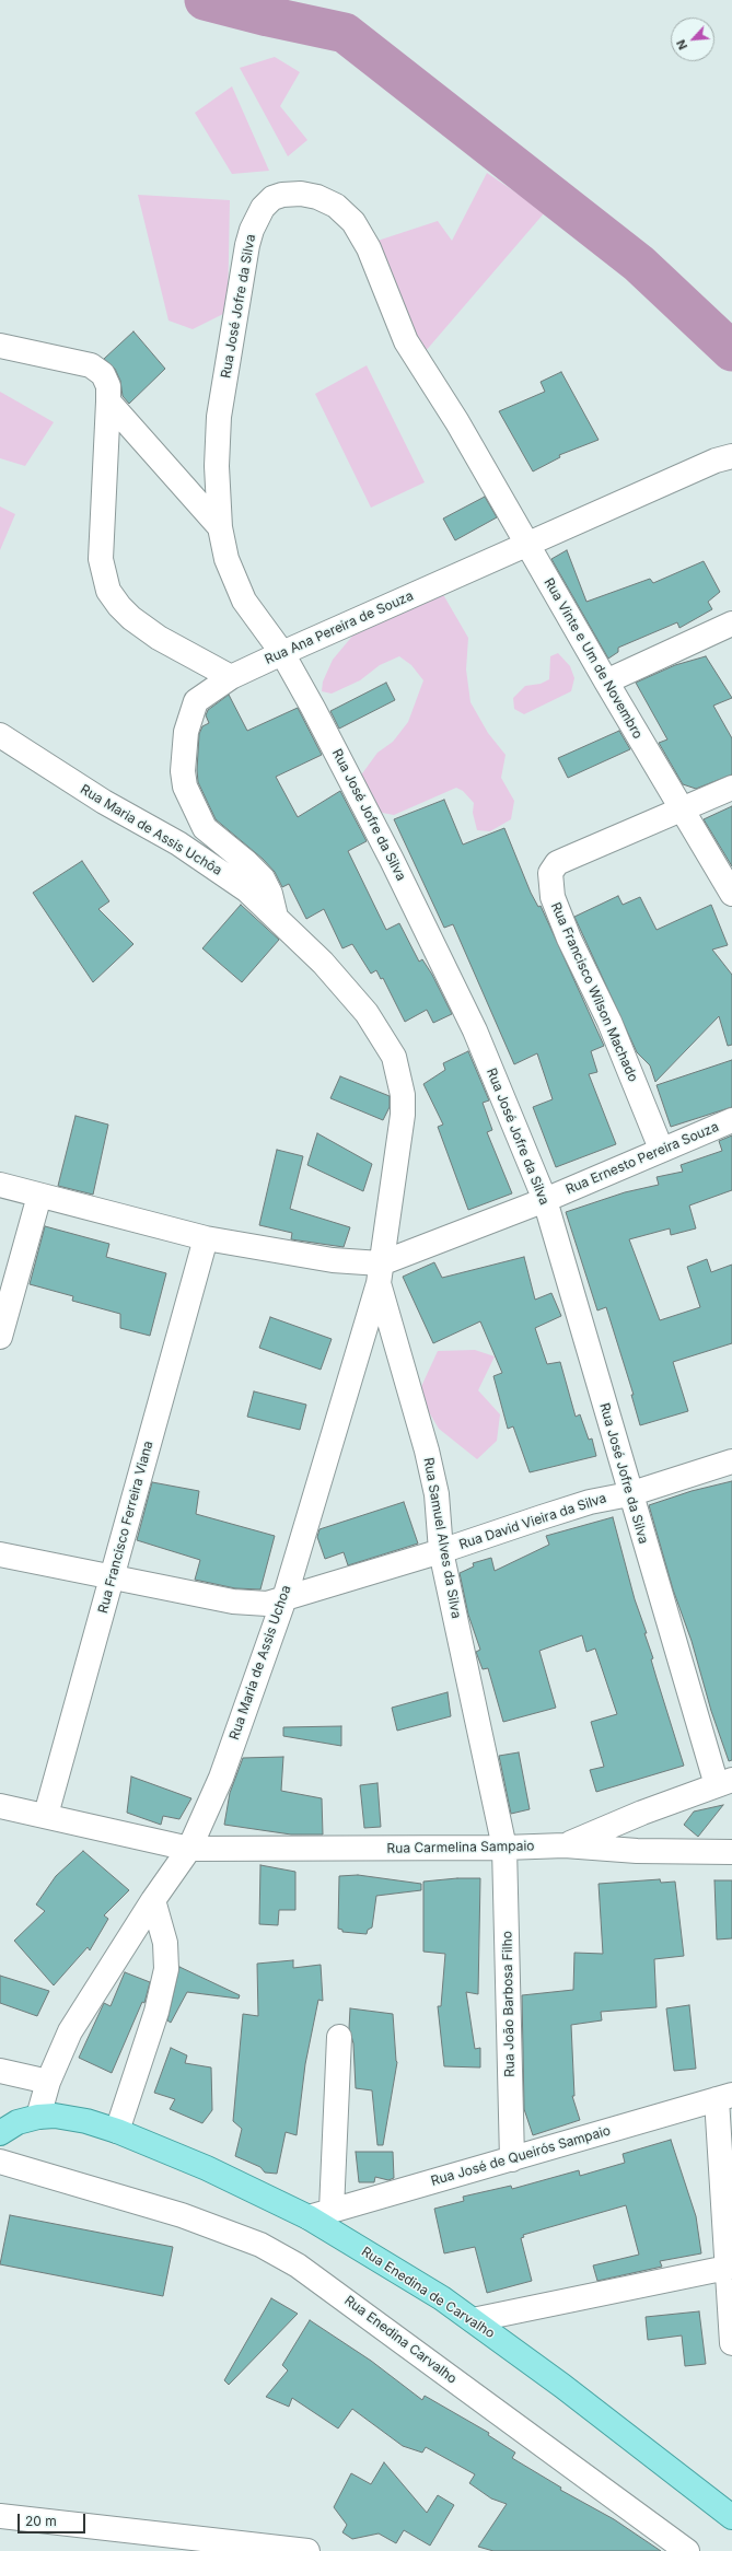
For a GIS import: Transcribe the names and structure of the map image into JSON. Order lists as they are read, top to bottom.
{
  "streets": {
    "main road": ["Rua Enedina de Carvalho"],
    "street": [
      "Rua José Jofre da Silva",
      "Rua Ana Pereira de Souza",
      "Rua Vinte e Um de Novembro",
      "Rua Maria de Assis Uchôa",
      "Rua Francisco Wilson Machado",
      "Rua Ernesto Pereira Souza",
      "Rua David Vieira da Silva",
      "Rua Francisco Ferreira Viana",
      "Rua Samuel Alves da Silva",
      "Rua Maria de Assis Uchoa",
      "Rua Carmelina Sampaio",
      "Rua João Barbosa Filho",
      "Rua José de Queirós Sampaio",
      "Rua Enedina Carvalho"
    ]
  },
  "crossings": [
    ["Rua José Jofre da Silva", "Rua Ana Pereira de Souza"],
    ["Rua José Jofre da Silva", "Rua Vinte e Um de Novembro"],
    ["Rua José Jofre da Silva", "Rua Ernesto Pereira Souza"],
    ["Rua José Jofre da Silva", "Rua David Vieira da Silva"],
    ["Rua Ana Pereira de Souza", "Rua Vinte e Um de Novembro"],
    ["Rua Vinte e Um de Novembro", "Rua Francisco Wilson Machado"],
    ["Rua Maria de Assis Uchôa", "Rua Ernesto Pereira Souza"],
    ["Rua Maria de Assis Uchôa", "Rua Samuel Alves da Silva"],
    ["Rua Maria de Assis Uchôa", "Rua Maria de Assis Uchoa"],
    ["Rua Francisco Wilson Machado", "Rua Ernesto Pereira Souza"],
    ["Rua Ernesto Pereira Souza", "Rua Samuel Alves da Silva"],
    ["Rua Ernesto Pereira Souza", "Rua Maria de Assis Uchoa"],
    ["Rua David Vieira da Silva", "Rua Francisco Ferreira Viana"],
    ["Rua David Vieira da Silva", "Rua Samuel Alves da Silva"],
    ["Rua David Vieira da Silva", "Rua Maria de Assis Uchoa"],
    ["Rua Francisco Ferreira Viana", "Rua Carmelina Sampaio"],
    ["Rua Samuel Alves da Silva", "Rua Maria de Assis Uchoa"],
    ["Rua Samuel Alves da Silva", "Rua Carmelina Sampaio"],
    ["Rua Samuel Alves da Silva", "Rua João Barbosa Filho"],
    ["Rua Maria de Assis Uchoa", "Rua Carmelina Sampaio"],
    ["Rua Maria de Assis Uchoa", "Rua Enedina de Carvalho"],
    ["Rua Carmelina Sampaio", "Rua João Barbosa Filho"],
    ["Rua João Barbosa Filho", "Rua José de Queirós Sampaio"],
    ["Rua José de Queirós Sampaio", "Rua Enedina de Carvalho"]
  ],
  "scale_bar": "20 m",
  "north": "bottom left"
}
